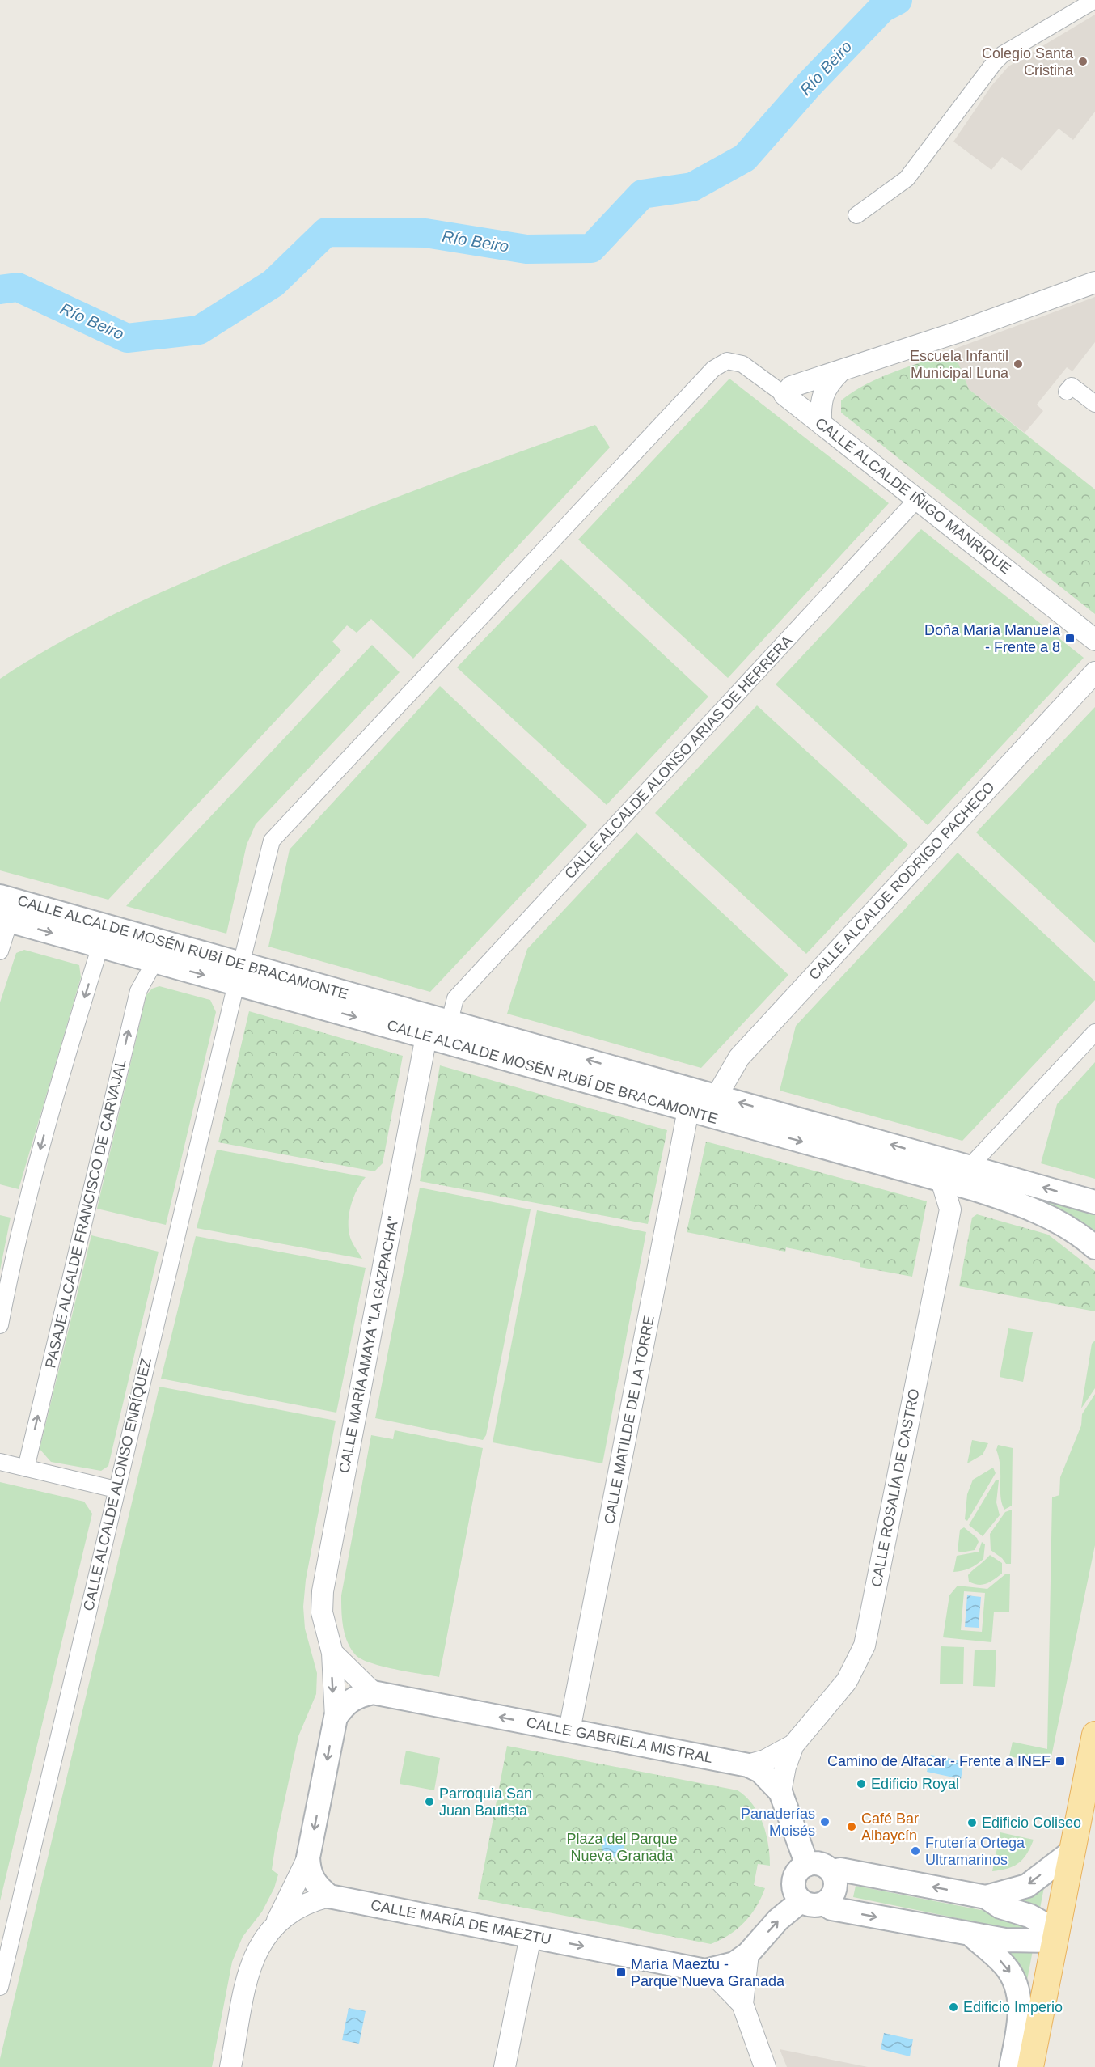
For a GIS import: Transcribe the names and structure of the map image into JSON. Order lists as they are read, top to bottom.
{
  "streets": {
    "main road": ["CALLE ALCALDE MOSÉN RUBÍ DE BRACAMONTE", "CALLE GABRIELA MISTRAL", "CALLE MARÍA DE MAEZTU"],
    "street": [
      "CALLE ALCALDE IÑIGO MANRIQUE",
      "CALLE ALCALDE ALONSO ARIAS DE HERRERA",
      "CALLE ALCALDE RODRIGO PACHECO",
      "PASAJE ALCALDE FRANCISCO DE CARVAJAL",
      "CALLE MARÍA AMAYA \"LA GAZPACHA\"",
      "CALLE MATILDE DE LA TORRE",
      "CALLE ALCALDE ALONSO ENRÍQUEZ",
      "CALLE ROSALÍA DE CASTRO"
    ]
  },
  "crossings": [
    ["CALLE ALCALDE IÑIGO MANRIQUE", "CALLE ALCALDE ALONSO ARIAS DE HERRERA"],
    ["CALLE ALCALDE IÑIGO MANRIQUE", "CALLE ALCALDE ALONSO ENRÍQUEZ"],
    ["CALLE ALCALDE ALONSO ARIAS DE HERRERA", "CALLE ALCALDE MOSÉN RUBÍ DE BRACAMONTE"],
    ["CALLE ALCALDE RODRIGO PACHECO", "CALLE ALCALDE MOSÉN RUBÍ DE BRACAMONTE"],
    ["CALLE ALCALDE MOSÉN RUBÍ DE BRACAMONTE", "PASAJE ALCALDE FRANCISCO DE CARVAJAL"],
    ["CALLE ALCALDE MOSÉN RUBÍ DE BRACAMONTE", "CALLE MARÍA AMAYA \"LA GAZPACHA\""],
    ["CALLE ALCALDE MOSÉN RUBÍ DE BRACAMONTE", "CALLE MATILDE DE LA TORRE"],
    ["CALLE ALCALDE MOSÉN RUBÍ DE BRACAMONTE", "CALLE ALCALDE ALONSO ENRÍQUEZ"],
    ["CALLE ALCALDE MOSÉN RUBÍ DE BRACAMONTE", "CALLE ROSALÍA DE CASTRO"],
    ["CALLE MARÍA AMAYA \"LA GAZPACHA\"", "CALLE GABRIELA MISTRAL"],
    ["CALLE MATILDE DE LA TORRE", "CALLE GABRIELA MISTRAL"],
    ["CALLE ROSALÍA DE CASTRO", "CALLE GABRIELA MISTRAL"],
    ["CALLE GABRIELA MISTRAL", "CALLE MARÍA DE MAEZTU"]
  ],
  "one_way": ["CALLE GABRIELA MISTRAL", "CALLE MARÍA DE MAEZTU"],
  "water": ["Río Beiro"],
  "parks": ["Plaza del Parque Nueva Granada"],
  "places": {
    "other": [
      "Colegio Santa Cristina",
      "Escuela Infantil Municipal Luna",
      "Edificio Royal",
      "Parroquia San Juan Bautista",
      "Panaderías Moisés",
      "Edificio Coliseo",
      "Café Bar Albaycín",
      "Frutería Ortega Ultramarinos",
      "Edificio Imperio"
    ],
    "transit": ["Doña María Manuela - Frente a 8", "Camino de Alfacar - Frente a INEF", "María Maeztu - Parque Nueva Granada"]
  }
}
